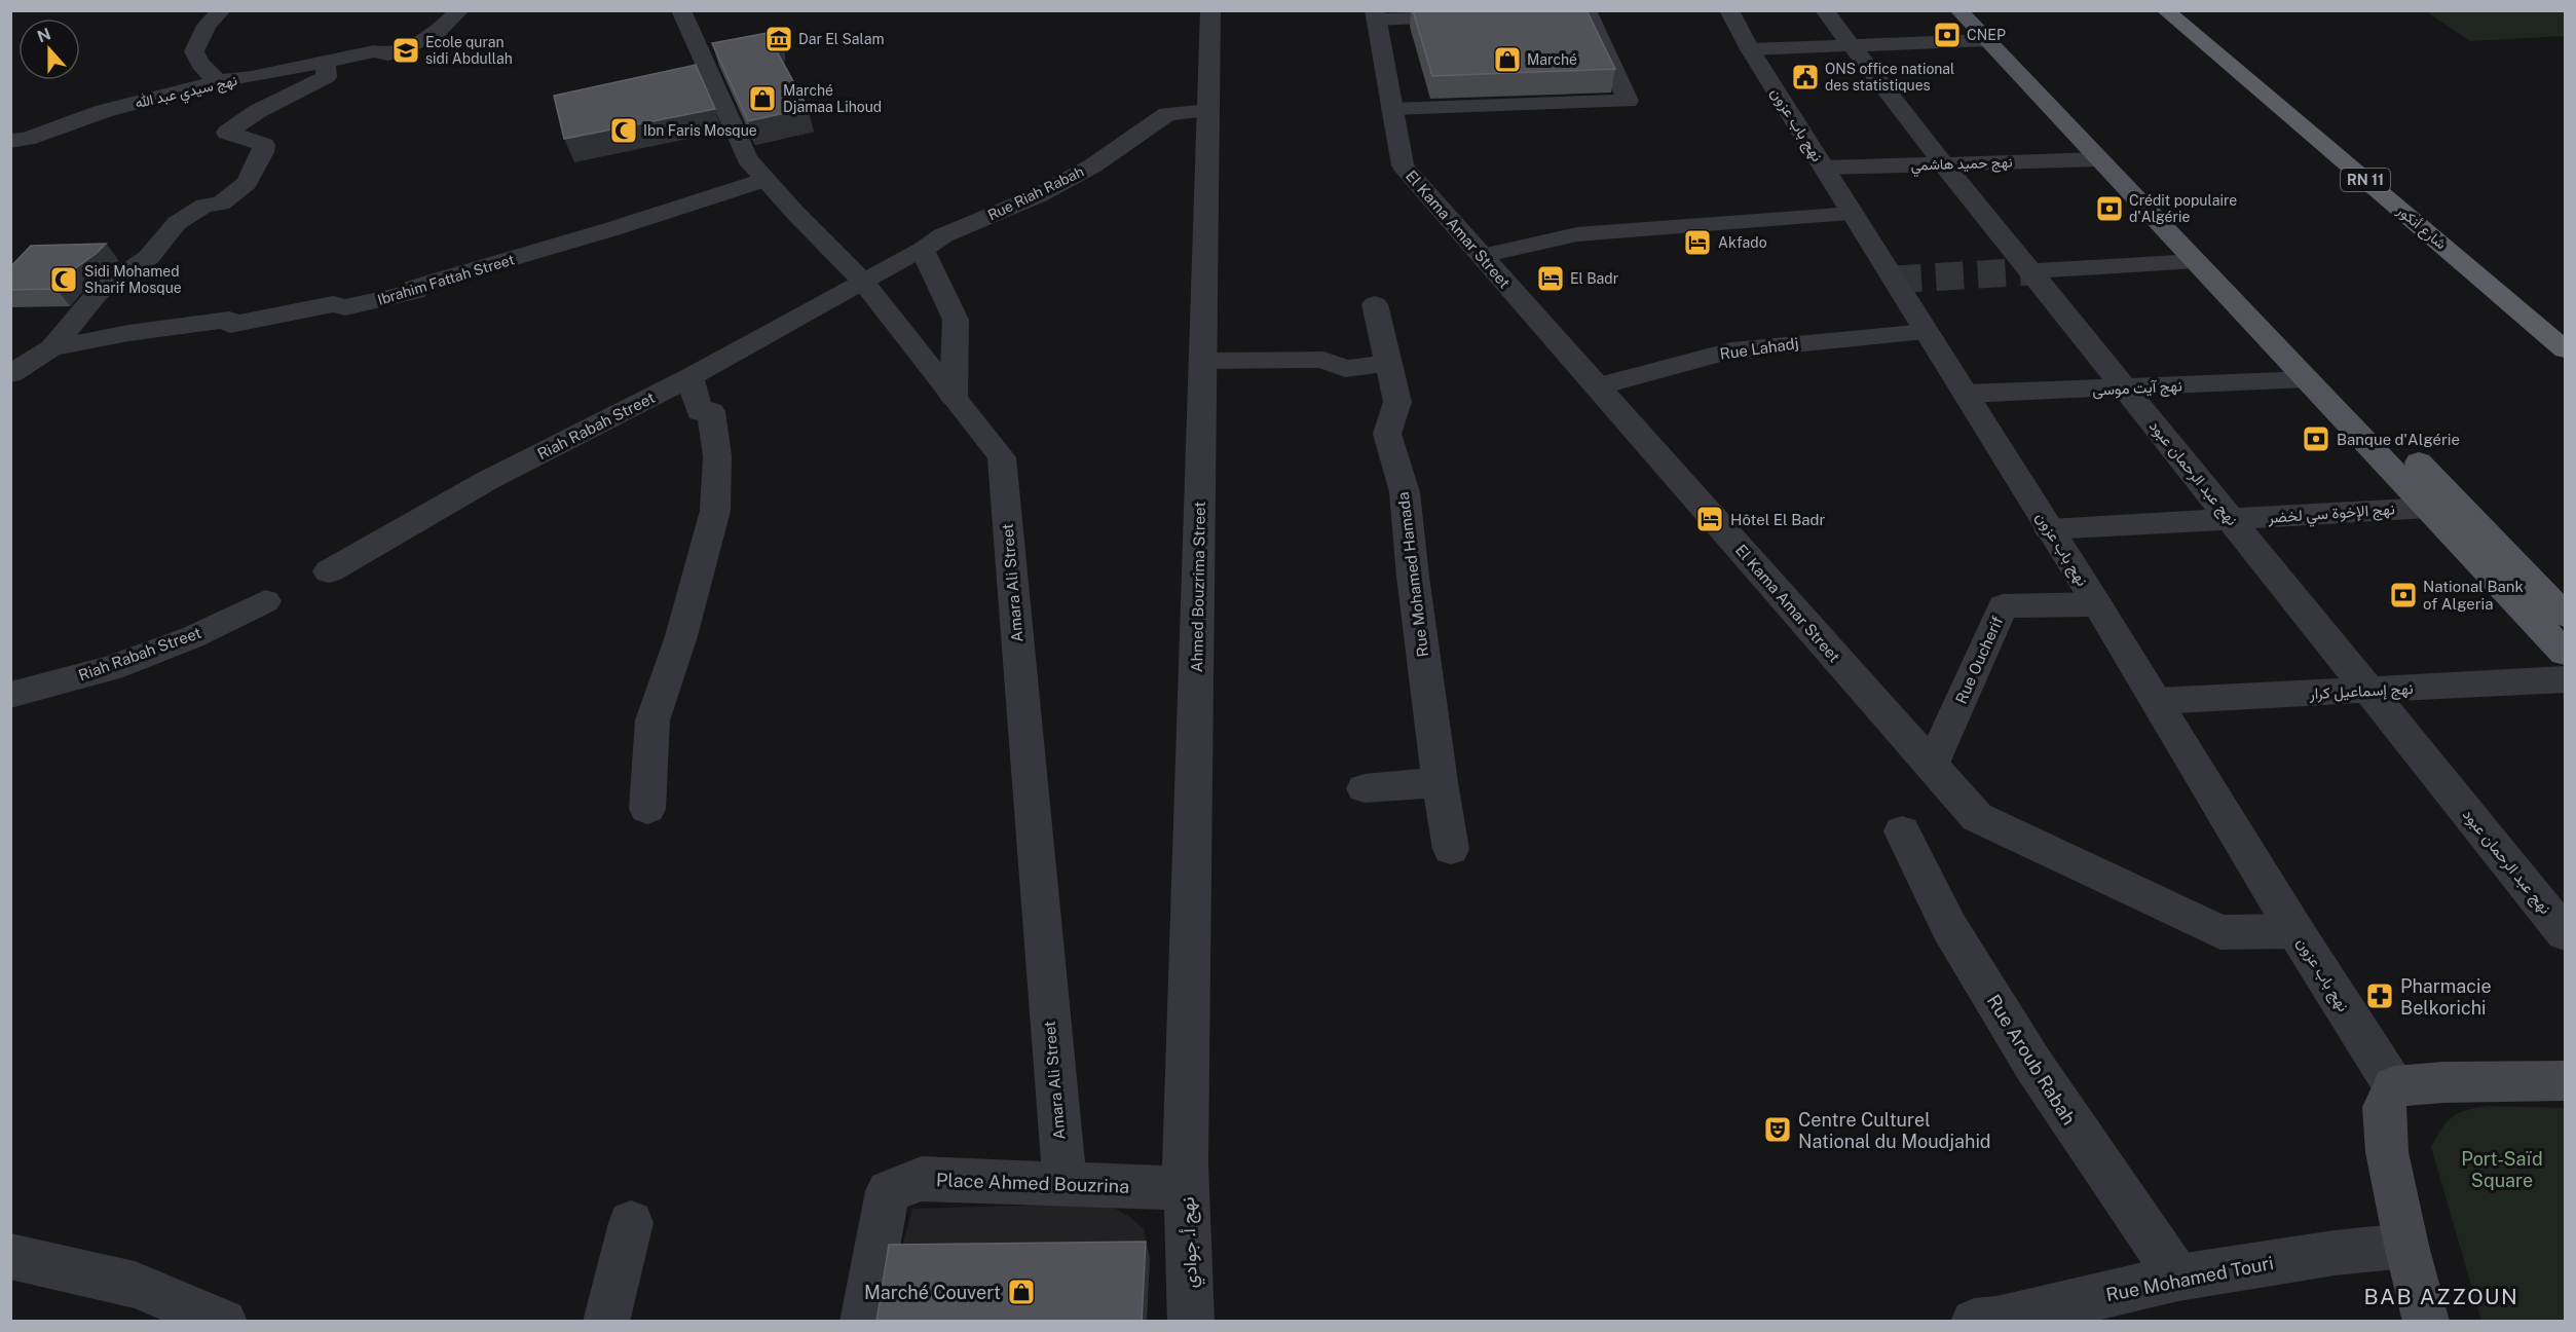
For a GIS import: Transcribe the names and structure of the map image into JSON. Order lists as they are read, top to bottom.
{
  "streets": {
    "highway": ["RN 11", "شارع أنكور"],
    "street": [
      "نهج سيدي عبد الله",
      "نهج باب عزون",
      "نهج حميد هاشمي",
      "Rue Riah Rabah",
      "El Kama Amar Street",
      "Ibrahim Fattah Street",
      "Rue Lahadj",
      "نهج آيت موسى",
      "Riah Rabah Street",
      "نهج عبد الرحمان عبود",
      "نهج الإخوة سي لخضر",
      "Rue Mohamed Hamada",
      "Amara Ali Street",
      "Ahmed Bouzrima Street",
      "Rue Oucherif",
      "نهج إسماعيل كرار",
      "Rue Aroub Rabah",
      "Place Ahmed Bouzrina",
      "نهج أ. جوادي",
      "Rue Mohamed Touri"
    ]
  },
  "crossings": [
    ["نهج باب عزون", "نهج حميد هاشمي"],
    ["نهج باب عزون", "El Kama Amar Street"],
    ["نهج باب عزون", "Rue Lahadj"],
    ["نهج باب عزون", "نهج آيت موسى"],
    ["نهج باب عزون", "نهج الإخوة سي لخضر"],
    ["نهج باب عزون", "Rue Oucherif"],
    ["نهج باب عزون", "نهج إسماعيل كرار"],
    ["نهج حميد هاشمي", "نهج عبد الرحمان عبود"],
    ["Rue Riah Rabah", "Riah Rabah Street"],
    ["Rue Riah Rabah", "Amara Ali Street"],
    ["Rue Riah Rabah", "Ahmed Bouzrima Street"],
    ["El Kama Amar Street", "Rue Lahadj"],
    ["El Kama Amar Street", "Rue Oucherif"],
    ["Ibrahim Fattah Street", "Amara Ali Street"],
    ["نهج آيت موسى", "نهج عبد الرحمان عبود"],
    ["Riah Rabah Street", "Amara Ali Street"],
    ["نهج عبد الرحمان عبود", "نهج الإخوة سي لخضر"],
    ["نهج عبد الرحمان عبود", "نهج إسماعيل كرار"],
    ["Amara Ali Street", "Place Ahmed Bouzrina"],
    ["Ahmed Bouzrima Street", "Place Ahmed Bouzrina"],
    ["Ahmed Bouzrima Street", "نهج أ. جوادي"],
    ["Rue Aroub Rabah", "Rue Mohamed Touri"],
    ["Place Ahmed Bouzrina", "نهج أ. جوادي"]
  ],
  "districts": ["BAB AZZOUN"],
  "parks": ["Port-Saïd Square"],
  "places": {
    "bank": [
      "CNEP",
      "Crédit populaire d'Algérie",
      "Banque d'Algérie",
      "National Bank of Algeria"
    ],
    "museum": ["Dar El Salam"],
    "school or university": ["Ecole quran sidi Abdullah"],
    "shop": ["Marché", "Marché Djamaa Lihoud", "Marché Couvert"],
    "public building": ["ONS office national des statistiques"],
    "mosque": ["Ibn Faris Mosque", "Sidi Mohamed Sharif Mosque"],
    "hotel": ["Akfado", "El Badr", "Hôtel El Badr"],
    "pharmacy": ["Pharmacie Belkorichi"],
    "theatre": ["Centre Culturel National du Moudjahid"]
  },
  "north": "top"
}
